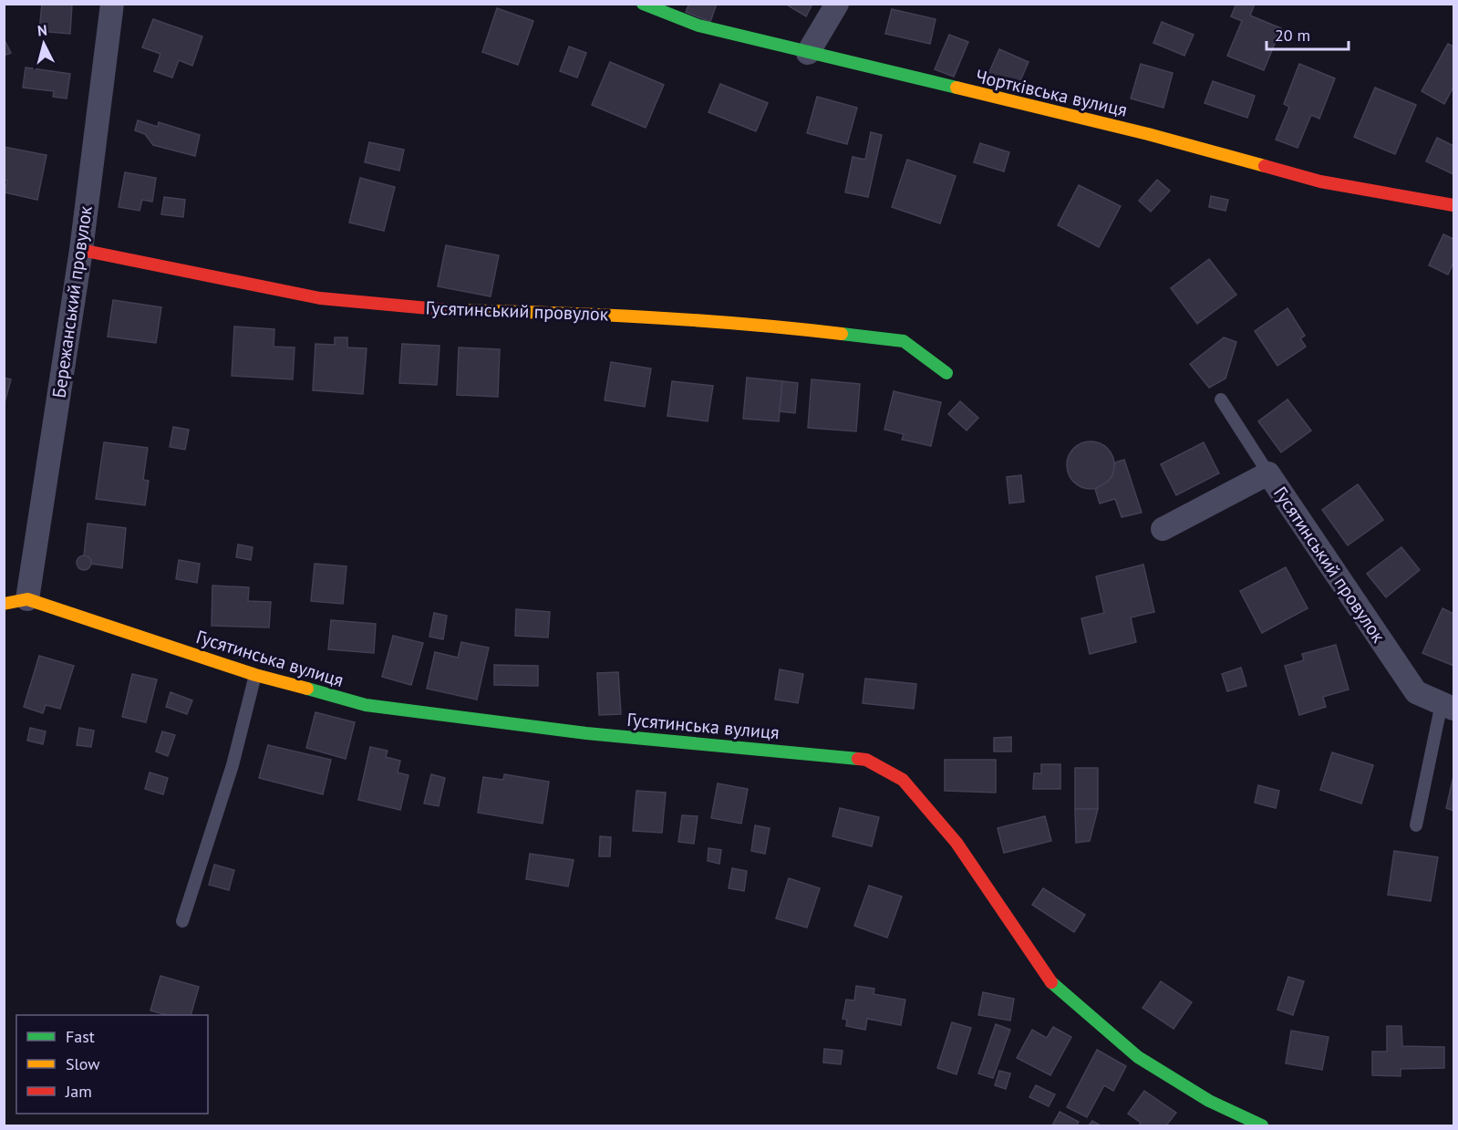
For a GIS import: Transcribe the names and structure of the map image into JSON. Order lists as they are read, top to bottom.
{
  "streets": {
    "street": [
      "Чортківська вулиця",
      "Бережанський провулок",
      "Гусятинський провулок",
      "Гусятинська вулиця"
    ]
  },
  "crossings": [
    ["Бережанський провулок", "Гусятинський провулок"],
    ["Бережанський провулок", "Гусятинська вулиця"]
  ],
  "legend": ["Fast", "Slow", "Jam"],
  "scale_bar": "20 m",
  "north": "top"
}
